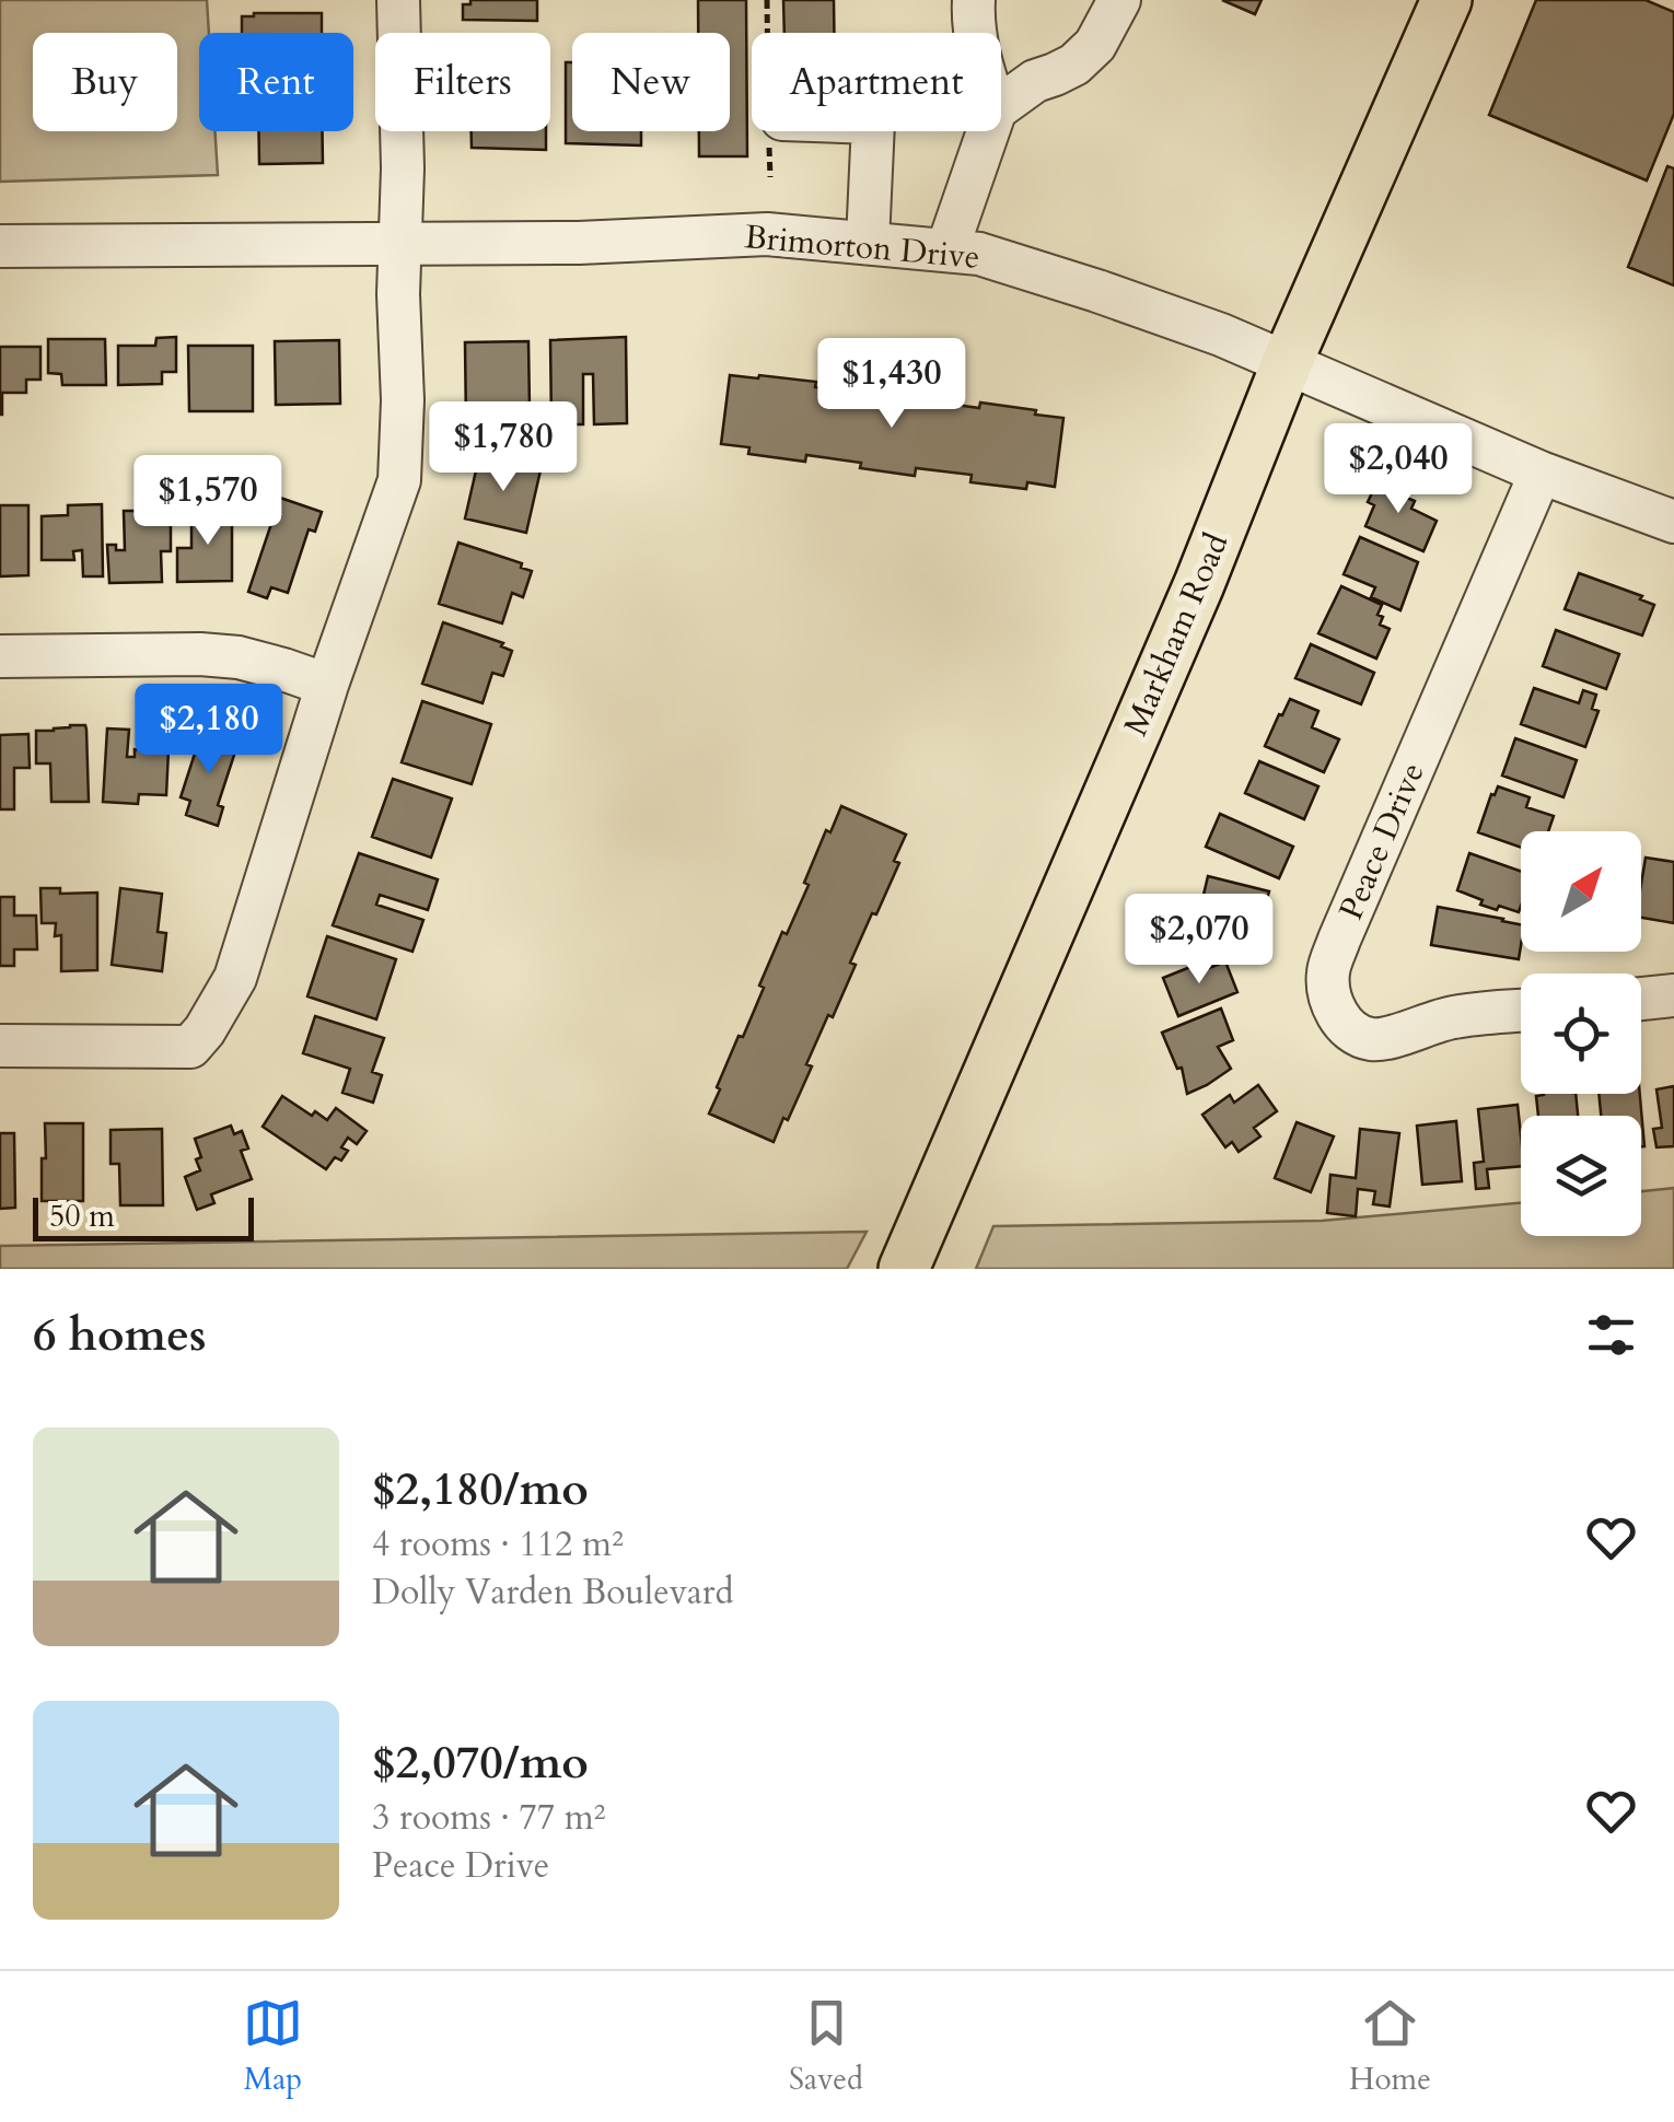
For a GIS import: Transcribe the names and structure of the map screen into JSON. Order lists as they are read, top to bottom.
{
  "streets": {
    "main road": ["Markham Road"],
    "street": ["Brimorton Drive", "Peace Drive"]
  },
  "crossings": [
    ["Brimorton Drive", "Markham Road"],
    ["Brimorton Drive", "Peace Drive"]
  ],
  "scale_bar": "50 m",
  "north": "top right",
  "page": {
    "chip": [
      "Buy",
      "Rent",
      "Filters",
      "New",
      "Apartment"
    ],
    "price": [
      "$1,430",
      "$1,780",
      "$2,040",
      "$1,570",
      "$2,180",
      "$2,070"
    ],
    "scale": "50 m",
    "heading": "6 homes",
    "list": [
      {
        "name": "$2,180/mo",
        "note": "4 rooms · 112 m² · Dolly Varden Boulevard"
      },
      {
        "name": "$2,070/mo",
        "note": "3 rooms · 77 m² · Peace Drive"
      }
    ],
    "tabs": ["Map", "Saved", "Home"]
  }
}
